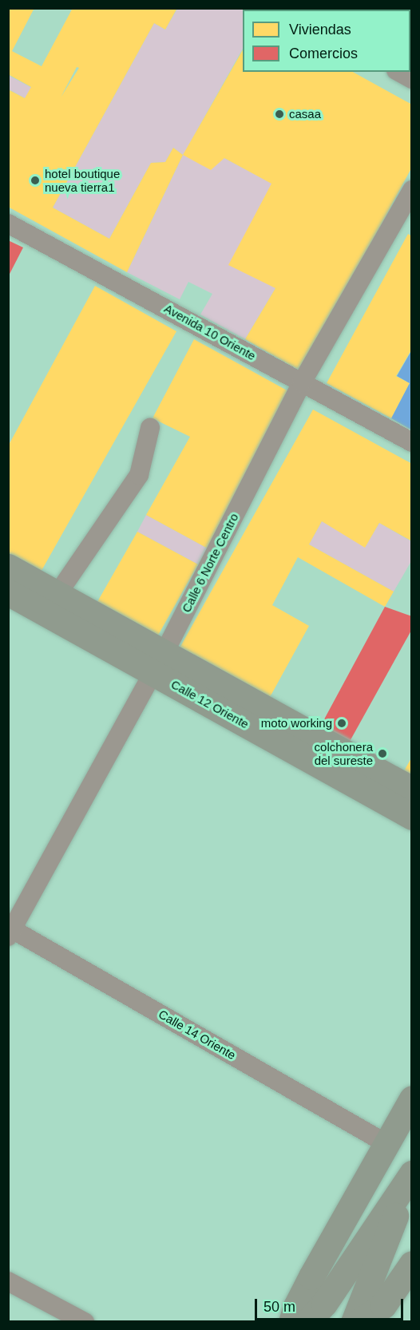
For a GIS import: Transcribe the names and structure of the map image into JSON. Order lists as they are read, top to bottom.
{
  "streets": {
    "main road": ["Calle 12 Oriente"],
    "street": ["Avenida 10 Oriente", "Calle 6 Norte Centro", "Calle 14 Oriente"]
  },
  "crossings": [
    ["Avenida 10 Oriente", "Calle 6 Norte Centro"],
    ["Calle 6 Norte Centro", "Calle 12 Oriente"],
    ["Calle 6 Norte Centro", "Calle 14 Oriente"]
  ],
  "places": [
    "casaa",
    "hotel boutique nueva tierra1",
    "moto working",
    "colchonera del sureste"
  ],
  "legend": ["Viviendas", "Comercios"],
  "scale_bar": "50 m"
}
